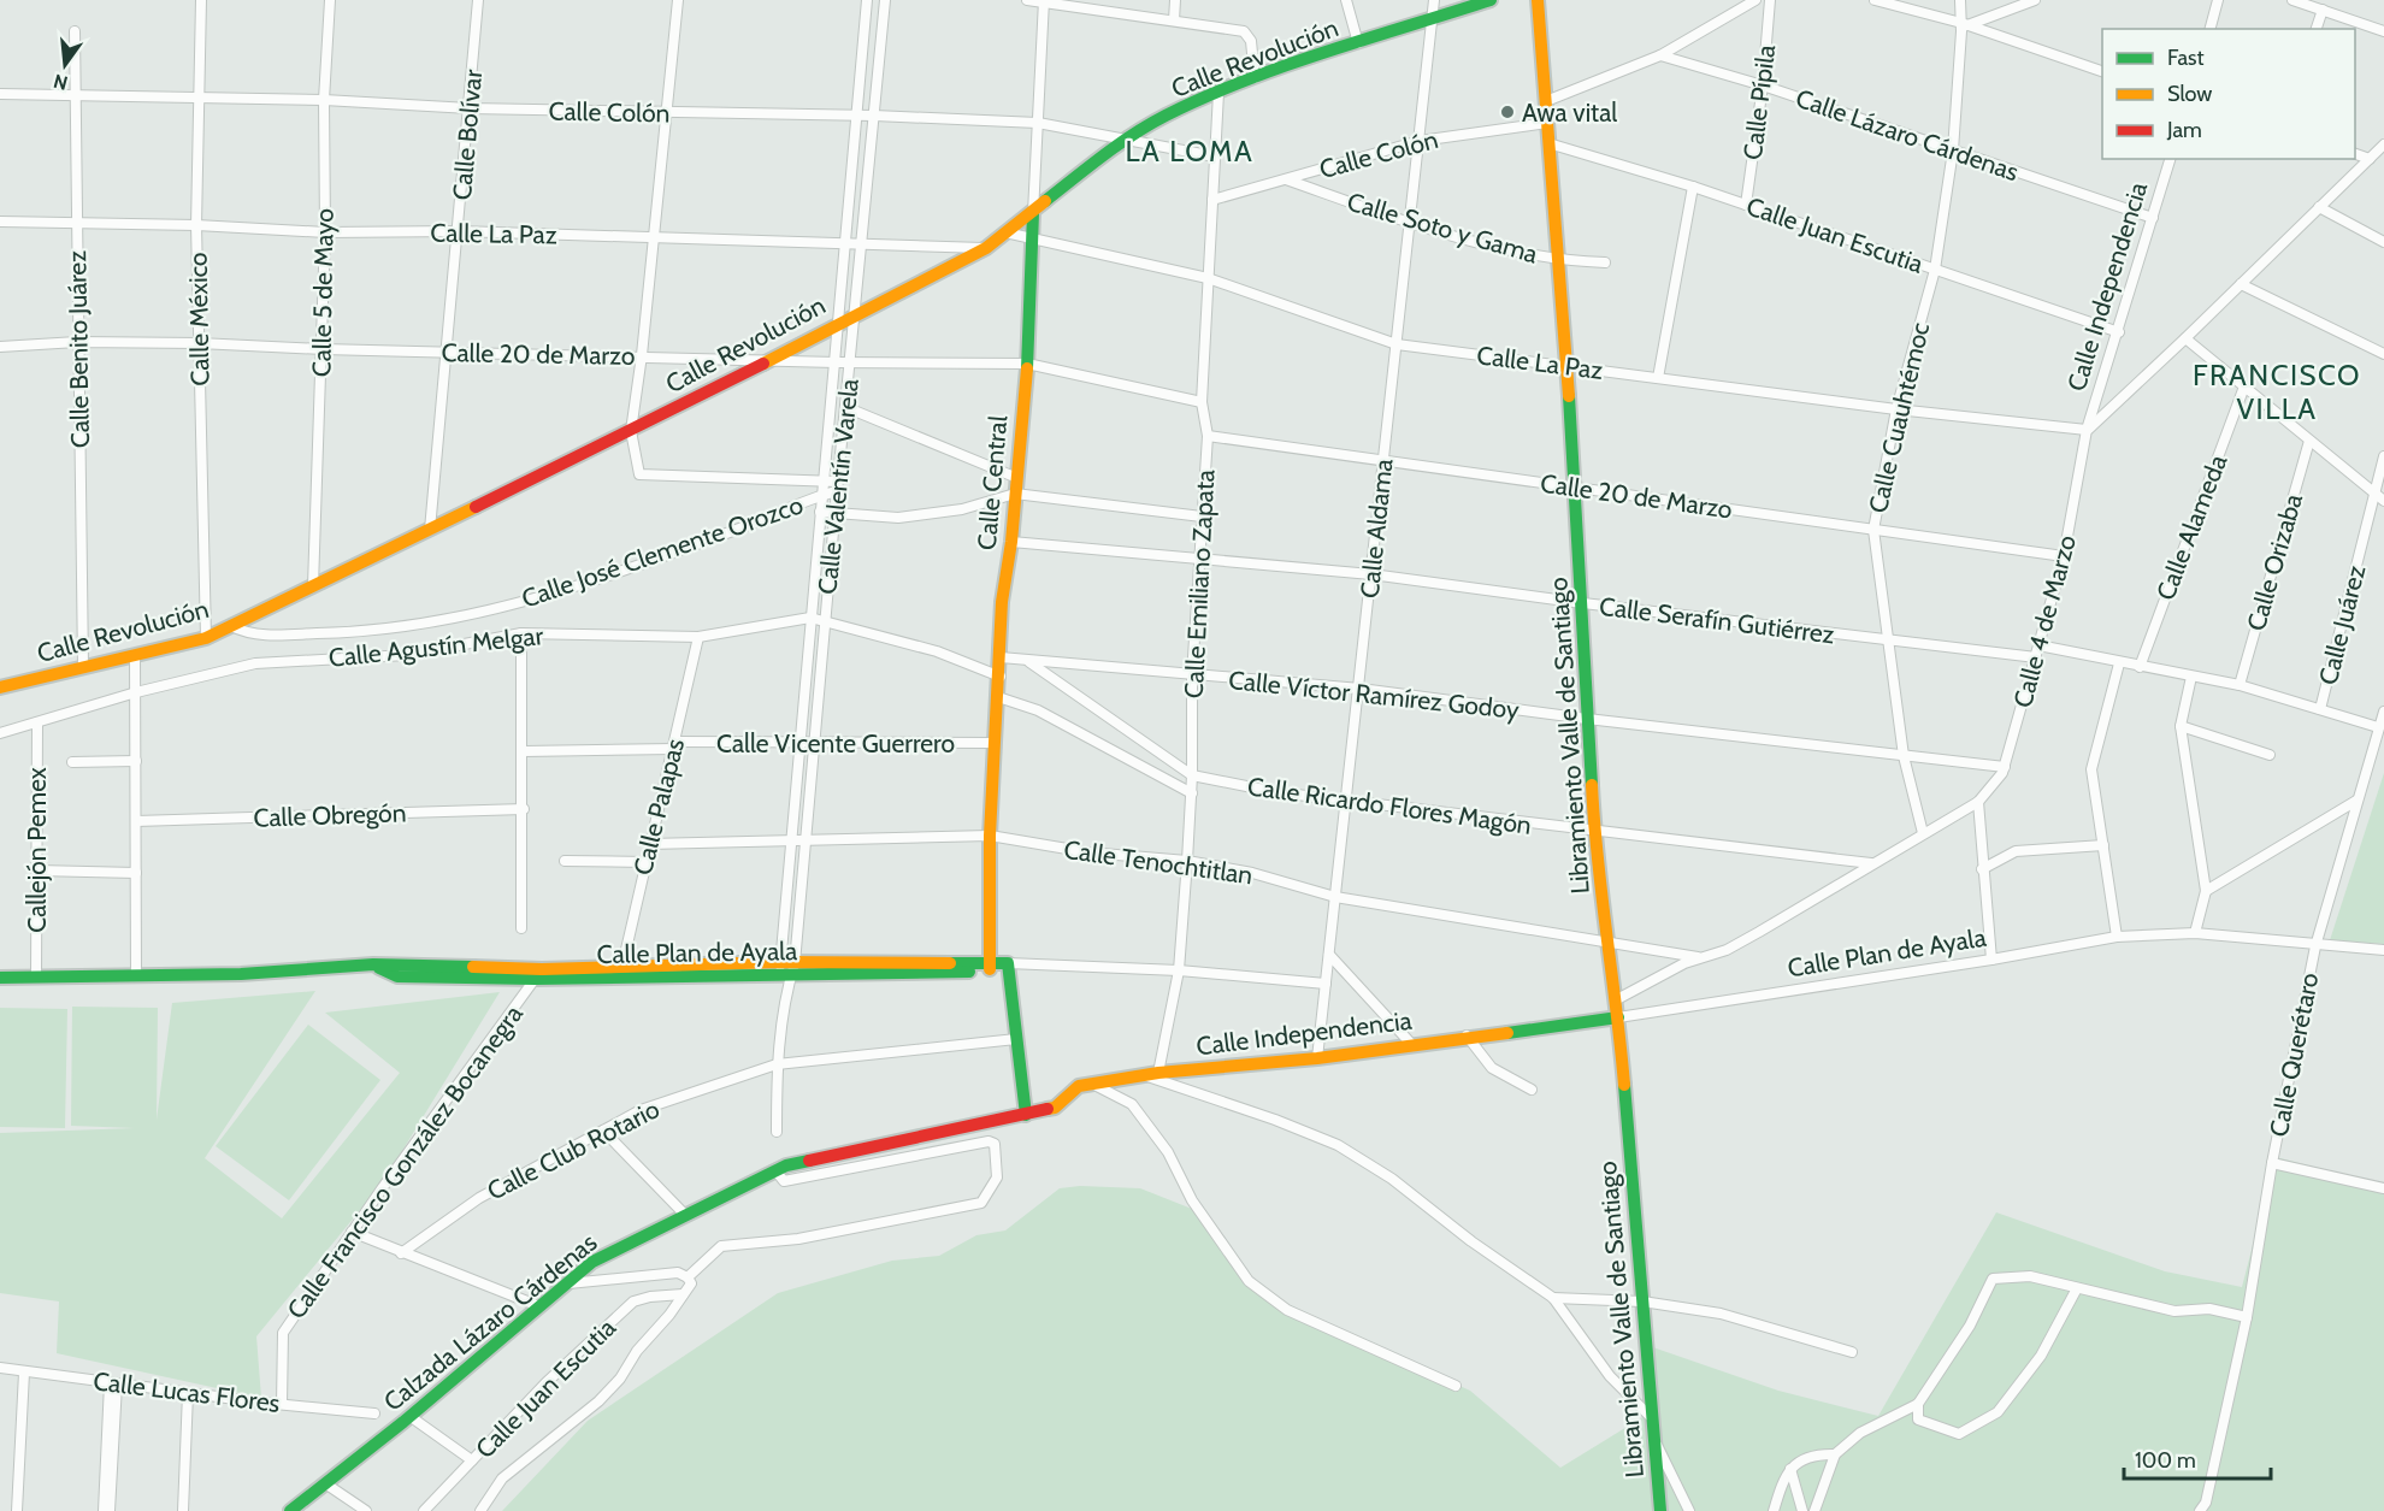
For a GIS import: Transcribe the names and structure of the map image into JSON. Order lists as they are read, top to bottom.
{
  "streets": {
    "street": [
      "Calle Revolución",
      "Calle Pípila",
      "Calle Colón",
      "Calle Bolívar",
      "Calle Lázaro Cárdenas",
      "Calle Soto y Gama",
      "Calle La Paz",
      "Calle Juan Escutia",
      "Calle Independencia",
      "Calle 5 de Mayo",
      "Calle México",
      "Calle Benito Juárez",
      "Calle 20 de Marzo",
      "Calle Cuauhtémoc",
      "Calle Central",
      "Calle Valentín Varela",
      "Calle Alameda",
      "Calle Aldama",
      "Calle José Clemente Orozco",
      "Calle Orizaba",
      "Calle Emiliano Zapata",
      "Calle Serafín Gutiérrez",
      "Calle 4 de Marzo",
      "Calle Juárez",
      "Calle Agustín Melgar",
      "Calle Víctor Ramírez Godoy",
      "Libramiento Valle de Santiago",
      "Calle Vicente Guerrero",
      "Calle Ricardo Flores Magón",
      "Calle Palapas",
      "Calle Obregón",
      "Callejón Pemex",
      "Calle Tenochtitlan",
      "Calle Plan de Ayala",
      "Calle Querétaro",
      "Calle Club Rotario",
      "Calle Francisco González Bocanegra",
      "Calzada Lázaro Cárdenas",
      "Calle Lucas Flores"
    ]
  },
  "crossings": [
    ["Calle Revolución", "Calle Colón"],
    ["Calle Revolución", "Calle Bolívar"],
    ["Calle Revolución", "Calle La Paz"],
    ["Calle Revolución", "Calle 5 de Mayo"],
    ["Calle Revolución", "Calle México"],
    ["Calle Revolución", "Calle Benito Juárez"],
    ["Calle Revolución", "Calle 20 de Marzo"],
    ["Calle Revolución", "Calle Central"],
    ["Calle Revolución", "Calle Valentín Varela"],
    ["Calle Revolución", "Calle Aldama"],
    ["Calle Revolución", "Calle José Clemente Orozco"],
    ["Calle Revolución", "Calle Emiliano Zapata"],
    ["Calle Pípila", "Calle Lázaro Cárdenas"],
    ["Calle Pípila", "Calle Juan Escutia"],
    ["Calle Colón", "Calle Bolívar"],
    ["Calle Colón", "Calle Soto y Gama"],
    ["Calle Colón", "Calle 5 de Mayo"],
    ["Calle Colón", "Calle México"],
    ["Calle Colón", "Calle Benito Juárez"],
    ["Calle Colón", "Calle Central"],
    ["Calle Colón", "Calle Valentín Varela"],
    ["Calle Colón", "Calle Aldama"],
    ["Calle Colón", "Calle Emiliano Zapata"],
    ["Calle Colón", "Libramiento Valle de Santiago"],
    ["Calle Bolívar", "Calle La Paz"],
    ["Calle Bolívar", "Calle 20 de Marzo"],
    ["Calle Lázaro Cárdenas", "Calle Independencia"],
    ["Calle Lázaro Cárdenas", "Calle Cuauhtémoc"],
    ["Calle Soto y Gama", "Calle Aldama"],
    ["Calle Soto y Gama", "Libramiento Valle de Santiago"],
    ["Calle La Paz", "Calle Independencia"],
    ["Calle La Paz", "Calle 5 de Mayo"],
    ["Calle La Paz", "Calle México"],
    ["Calle La Paz", "Calle Benito Juárez"],
    ["Calle La Paz", "Calle Cuauhtémoc"],
    ["Calle La Paz", "Calle Central"],
    ["Calle La Paz", "Calle Valentín Varela"],
    ["Calle La Paz", "Calle Aldama"],
    ["Calle La Paz", "Calle Emiliano Zapata"],
    ["Calle La Paz", "Calle 4 de Marzo"],
    ["Calle La Paz", "Libramiento Valle de Santiago"],
    ["Calle Juan Escutia", "Calle Independencia"],
    ["Calle Juan Escutia", "Calle Cuauhtémoc"],
    ["Calle Juan Escutia", "Libramiento Valle de Santiago"],
    ["Calle Independencia", "Calle Aldama"],
    ["Calle Independencia", "Calle Emiliano Zapata"],
    ["Calle Independencia", "Calle 4 de Marzo"],
    ["Calle Independencia", "Calle Plan de Ayala"],
    ["Calle Independencia", "Calzada Lázaro Cárdenas"],
    ["Calle 5 de Mayo", "Calle 20 de Marzo"],
    ["Calle México", "Calle 20 de Marzo"],
    ["Calle Benito Juárez", "Calle 20 de Marzo"],
    ["Calle 20 de Marzo", "Calle Cuauhtémoc"],
    ["Calle 20 de Marzo", "Calle Central"],
    ["Calle 20 de Marzo", "Calle Valentín Varela"],
    ["Calle 20 de Marzo", "Calle Aldama"],
    ["Calle 20 de Marzo", "Calle Emiliano Zapata"],
    ["Calle 20 de Marzo", "Calle 4 de Marzo"],
    ["Calle 20 de Marzo", "Libramiento Valle de Santiago"],
    ["Calle Cuauhtémoc", "Calle Serafín Gutiérrez"],
    ["Calle Cuauhtémoc", "Calle 4 de Marzo"],
    ["Calle Cuauhtémoc", "Calle Víctor Ramírez Godoy"],
    ["Calle Central", "Calle Serafín Gutiérrez"],
    ["Calle Central", "Calle Víctor Ramírez Godoy"],
    ["Calle Central", "Calle Vicente Guerrero"],
    ["Calle Central", "Calle Tenochtitlan"],
    ["Calle Central", "Calle Plan de Ayala"],
    ["Calle Valentín Varela", "Calle José Clemente Orozco"],
    ["Calle Valentín Varela", "Calle Agustín Melgar"],
    ["Calle Valentín Varela", "Calle Vicente Guerrero"],
    ["Calle Valentín Varela", "Calle Tenochtitlan"],
    ["Calle Valentín Varela", "Calle Plan de Ayala"],
    ["Calle Aldama", "Calle Serafín Gutiérrez"],
    ["Calle Aldama", "Calle Víctor Ramírez Godoy"],
    ["Calle Aldama", "Calle Ricardo Flores Magón"],
    ["Calle Aldama", "Calle Tenochtitlan"],
    ["Calle Aldama", "Calle Plan de Ayala"],
    ["Calle Emiliano Zapata", "Calle Serafín Gutiérrez"],
    ["Calle Emiliano Zapata", "Calle Víctor Ramírez Godoy"],
    ["Calle Emiliano Zapata", "Calle Ricardo Flores Magón"],
    ["Calle Emiliano Zapata", "Calle Tenochtitlan"],
    ["Calle Emiliano Zapata", "Calle Plan de Ayala"],
    ["Calle Emiliano Zapata", "Calzada Lázaro Cárdenas"],
    ["Calle Serafín Gutiérrez", "Calle 4 de Marzo"],
    ["Calle Serafín Gutiérrez", "Libramiento Valle de Santiago"],
    ["Calle 4 de Marzo", "Calle Víctor Ramírez Godoy"],
    ["Calle 4 de Marzo", "Libramiento Valle de Santiago"],
    ["Calle 4 de Marzo", "Calle Ricardo Flores Magón"],
    ["Calle 4 de Marzo", "Calle Tenochtitlan"],
    ["Calle Agustín Melgar", "Calle Palapas"],
    ["Calle Agustín Melgar", "Callejón Pemex"],
    ["Calle Víctor Ramírez Godoy", "Libramiento Valle de Santiago"],
    ["Calle Víctor Ramírez Godoy", "Calle Ricardo Flores Magón"],
    ["Libramiento Valle de Santiago", "Calle Ricardo Flores Magón"],
    ["Libramiento Valle de Santiago", "Calle Tenochtitlan"],
    ["Libramiento Valle de Santiago", "Calle Plan de Ayala"],
    ["Calle Vicente Guerrero", "Calle Palapas"],
    ["Calle Palapas", "Calle Tenochtitlan"],
    ["Calle Palapas", "Calle Plan de Ayala"],
    ["Callejón Pemex", "Calle Plan de Ayala"],
    ["Calle Plan de Ayala", "Calle Querétaro"],
    ["Calle Plan de Ayala", "Calle Francisco González Bocanegra"],
    ["Calle Francisco González Bocanegra", "Calle Lucas Flores"]
  ],
  "districts": ["LA LOMA", "FRANCISCO VILLA"],
  "places": ["Awa vital"],
  "legend": ["Fast", "Slow", "Jam"],
  "scale_bar": "100 m",
  "north": "bottom"
}
